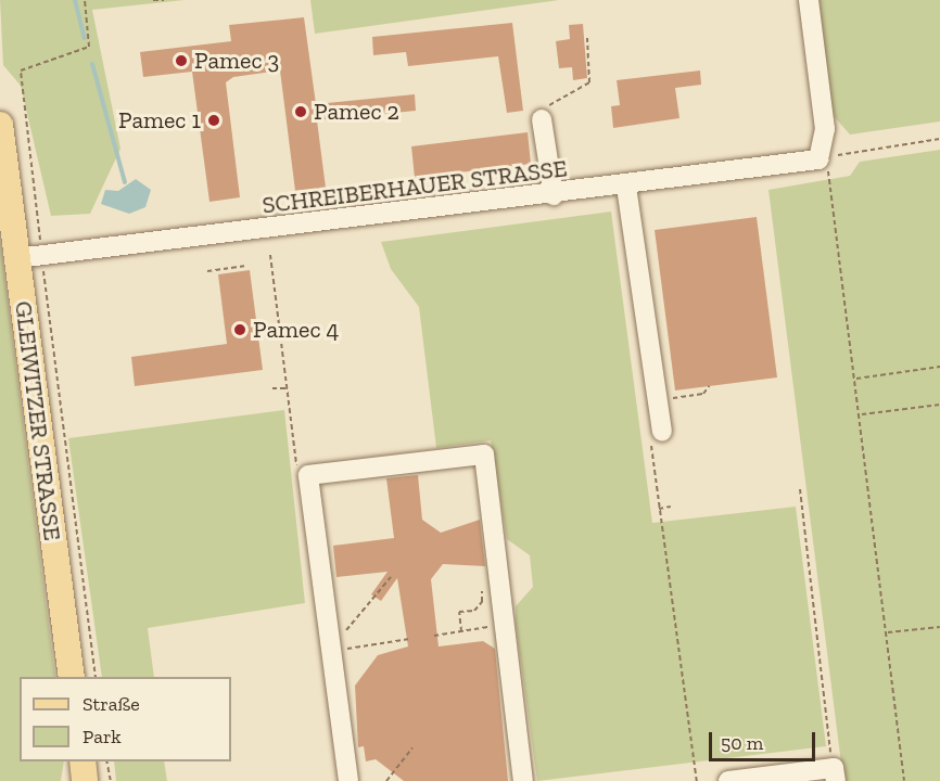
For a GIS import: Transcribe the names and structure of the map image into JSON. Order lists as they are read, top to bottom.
{
  "streets": {
    "main road": ["GLEIWITZER STRASSE"],
    "street": ["SCHREIBERHAUER STRASSE"]
  },
  "crossings": [
    ["SCHREIBERHAUER STRASSE", "GLEIWITZER STRASSE"]
  ],
  "places": [
    "Pamec 3",
    "Pamec 2",
    "Pamec 1",
    "Pamec 4"
  ],
  "legend": ["Straße", "Park"],
  "scale_bar": "50 m"
}
